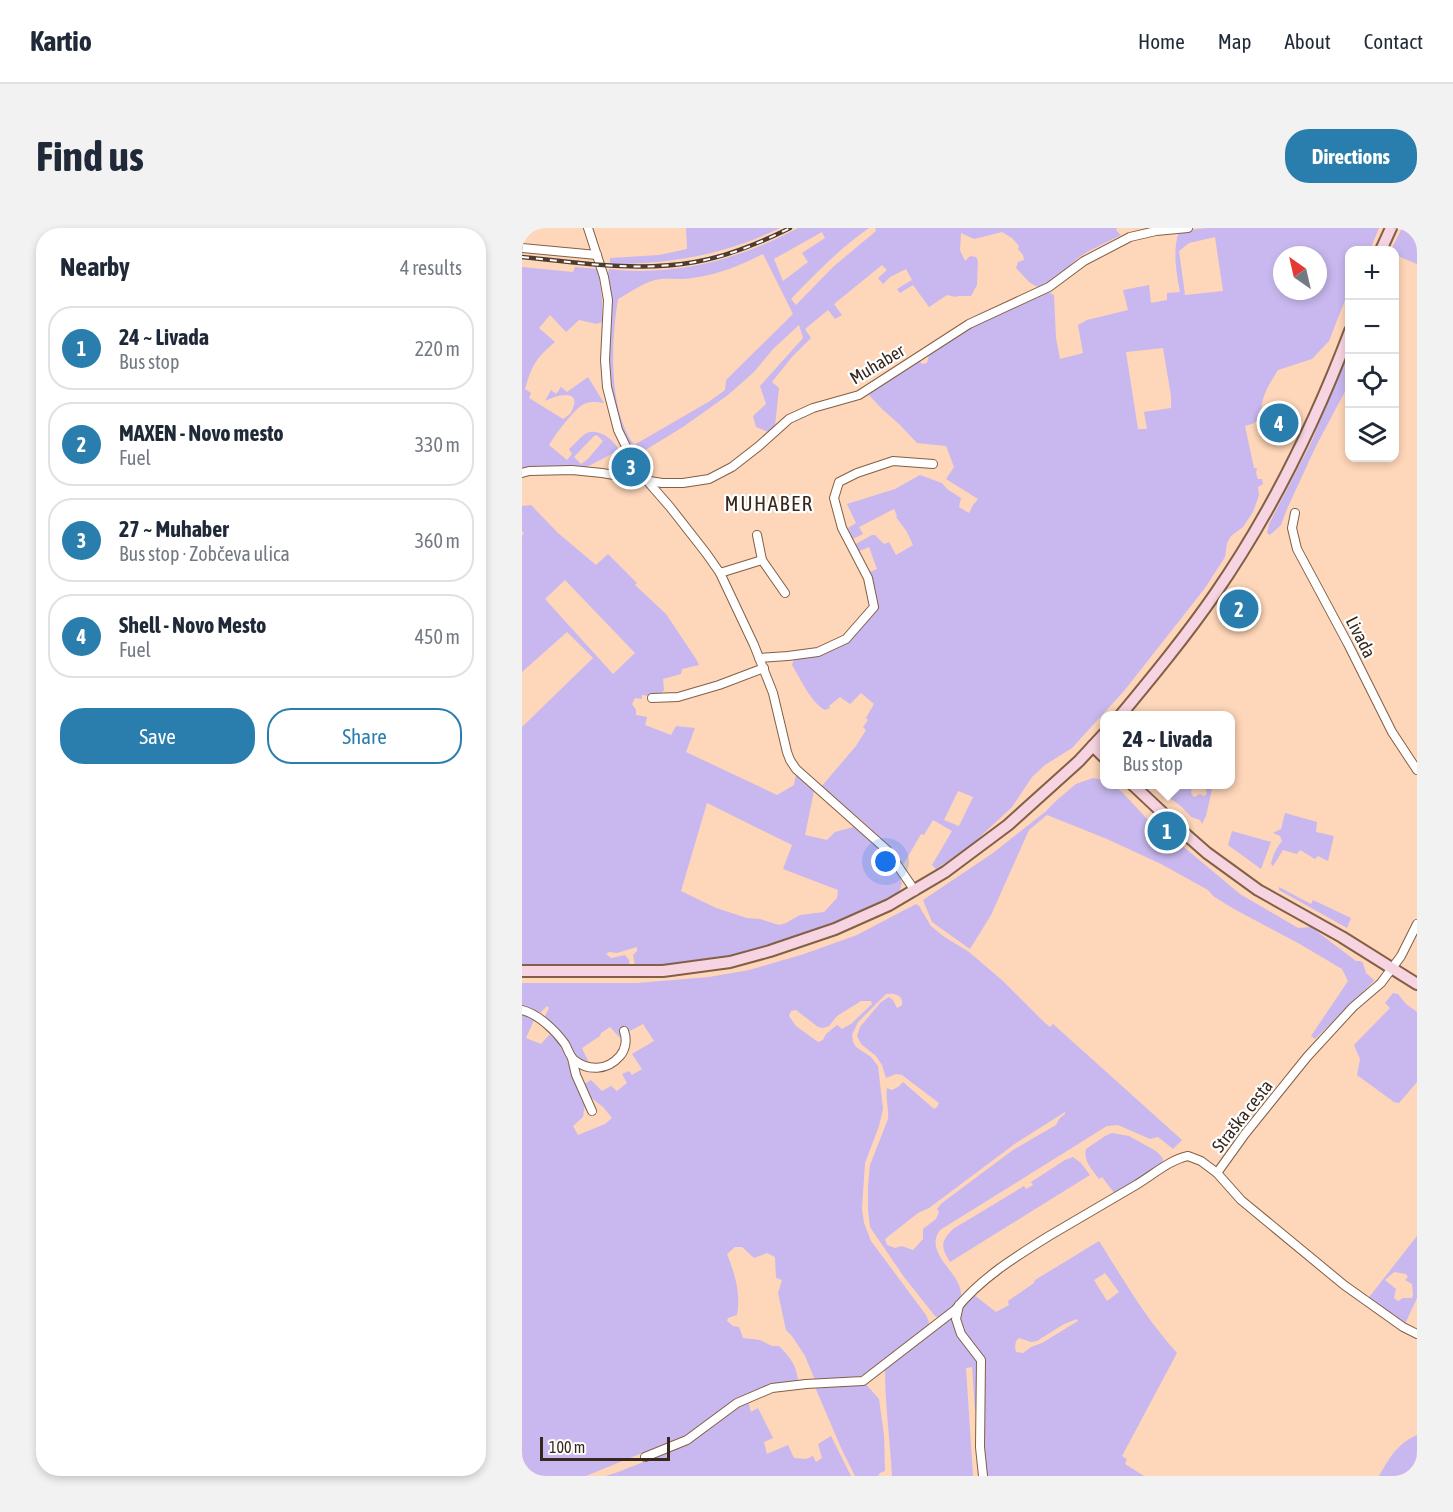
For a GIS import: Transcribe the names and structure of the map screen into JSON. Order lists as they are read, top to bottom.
{
  "streets": {
    "street": ["Muhaber", "Livada", "Straška cesta"]
  },
  "districts": ["MUHABER"],
  "scale_bar": "100 m",
  "north": "top left",
  "page": {
    "header": "Kartio",
    "nav": [
      "Home",
      "Map",
      "About",
      "Contact"
    ],
    "buttons": [
      "Directions",
      ["Save", "Share"]
    ],
    "title": "Find us",
    "heading": ["Nearby", "4 results"],
    "map_buttons": ["+", "−"],
    "list": [
      {
        "mark": "1",
        "name": "24 ~ Livada",
        "note": "Bus stop",
        "value": "220 m"
      },
      {
        "mark": "2",
        "name": "MAXEN - Novo mesto",
        "note": "Fuel",
        "value": "330 m"
      },
      {
        "mark": "3",
        "name": "27 ~ Muhaber",
        "note": "Bus stop · Zobčeva ulica",
        "value": "360 m"
      },
      {
        "mark": "4",
        "name": "Shell - Novo Mesto",
        "note": "Fuel",
        "value": "450 m"
      }
    ],
    "pins": [
      "4",
      "3",
      "2",
      "1"
    ],
    "popup": ["24 ~ Livada", "Bus stop"],
    "scale": "100 m"
  }
}
